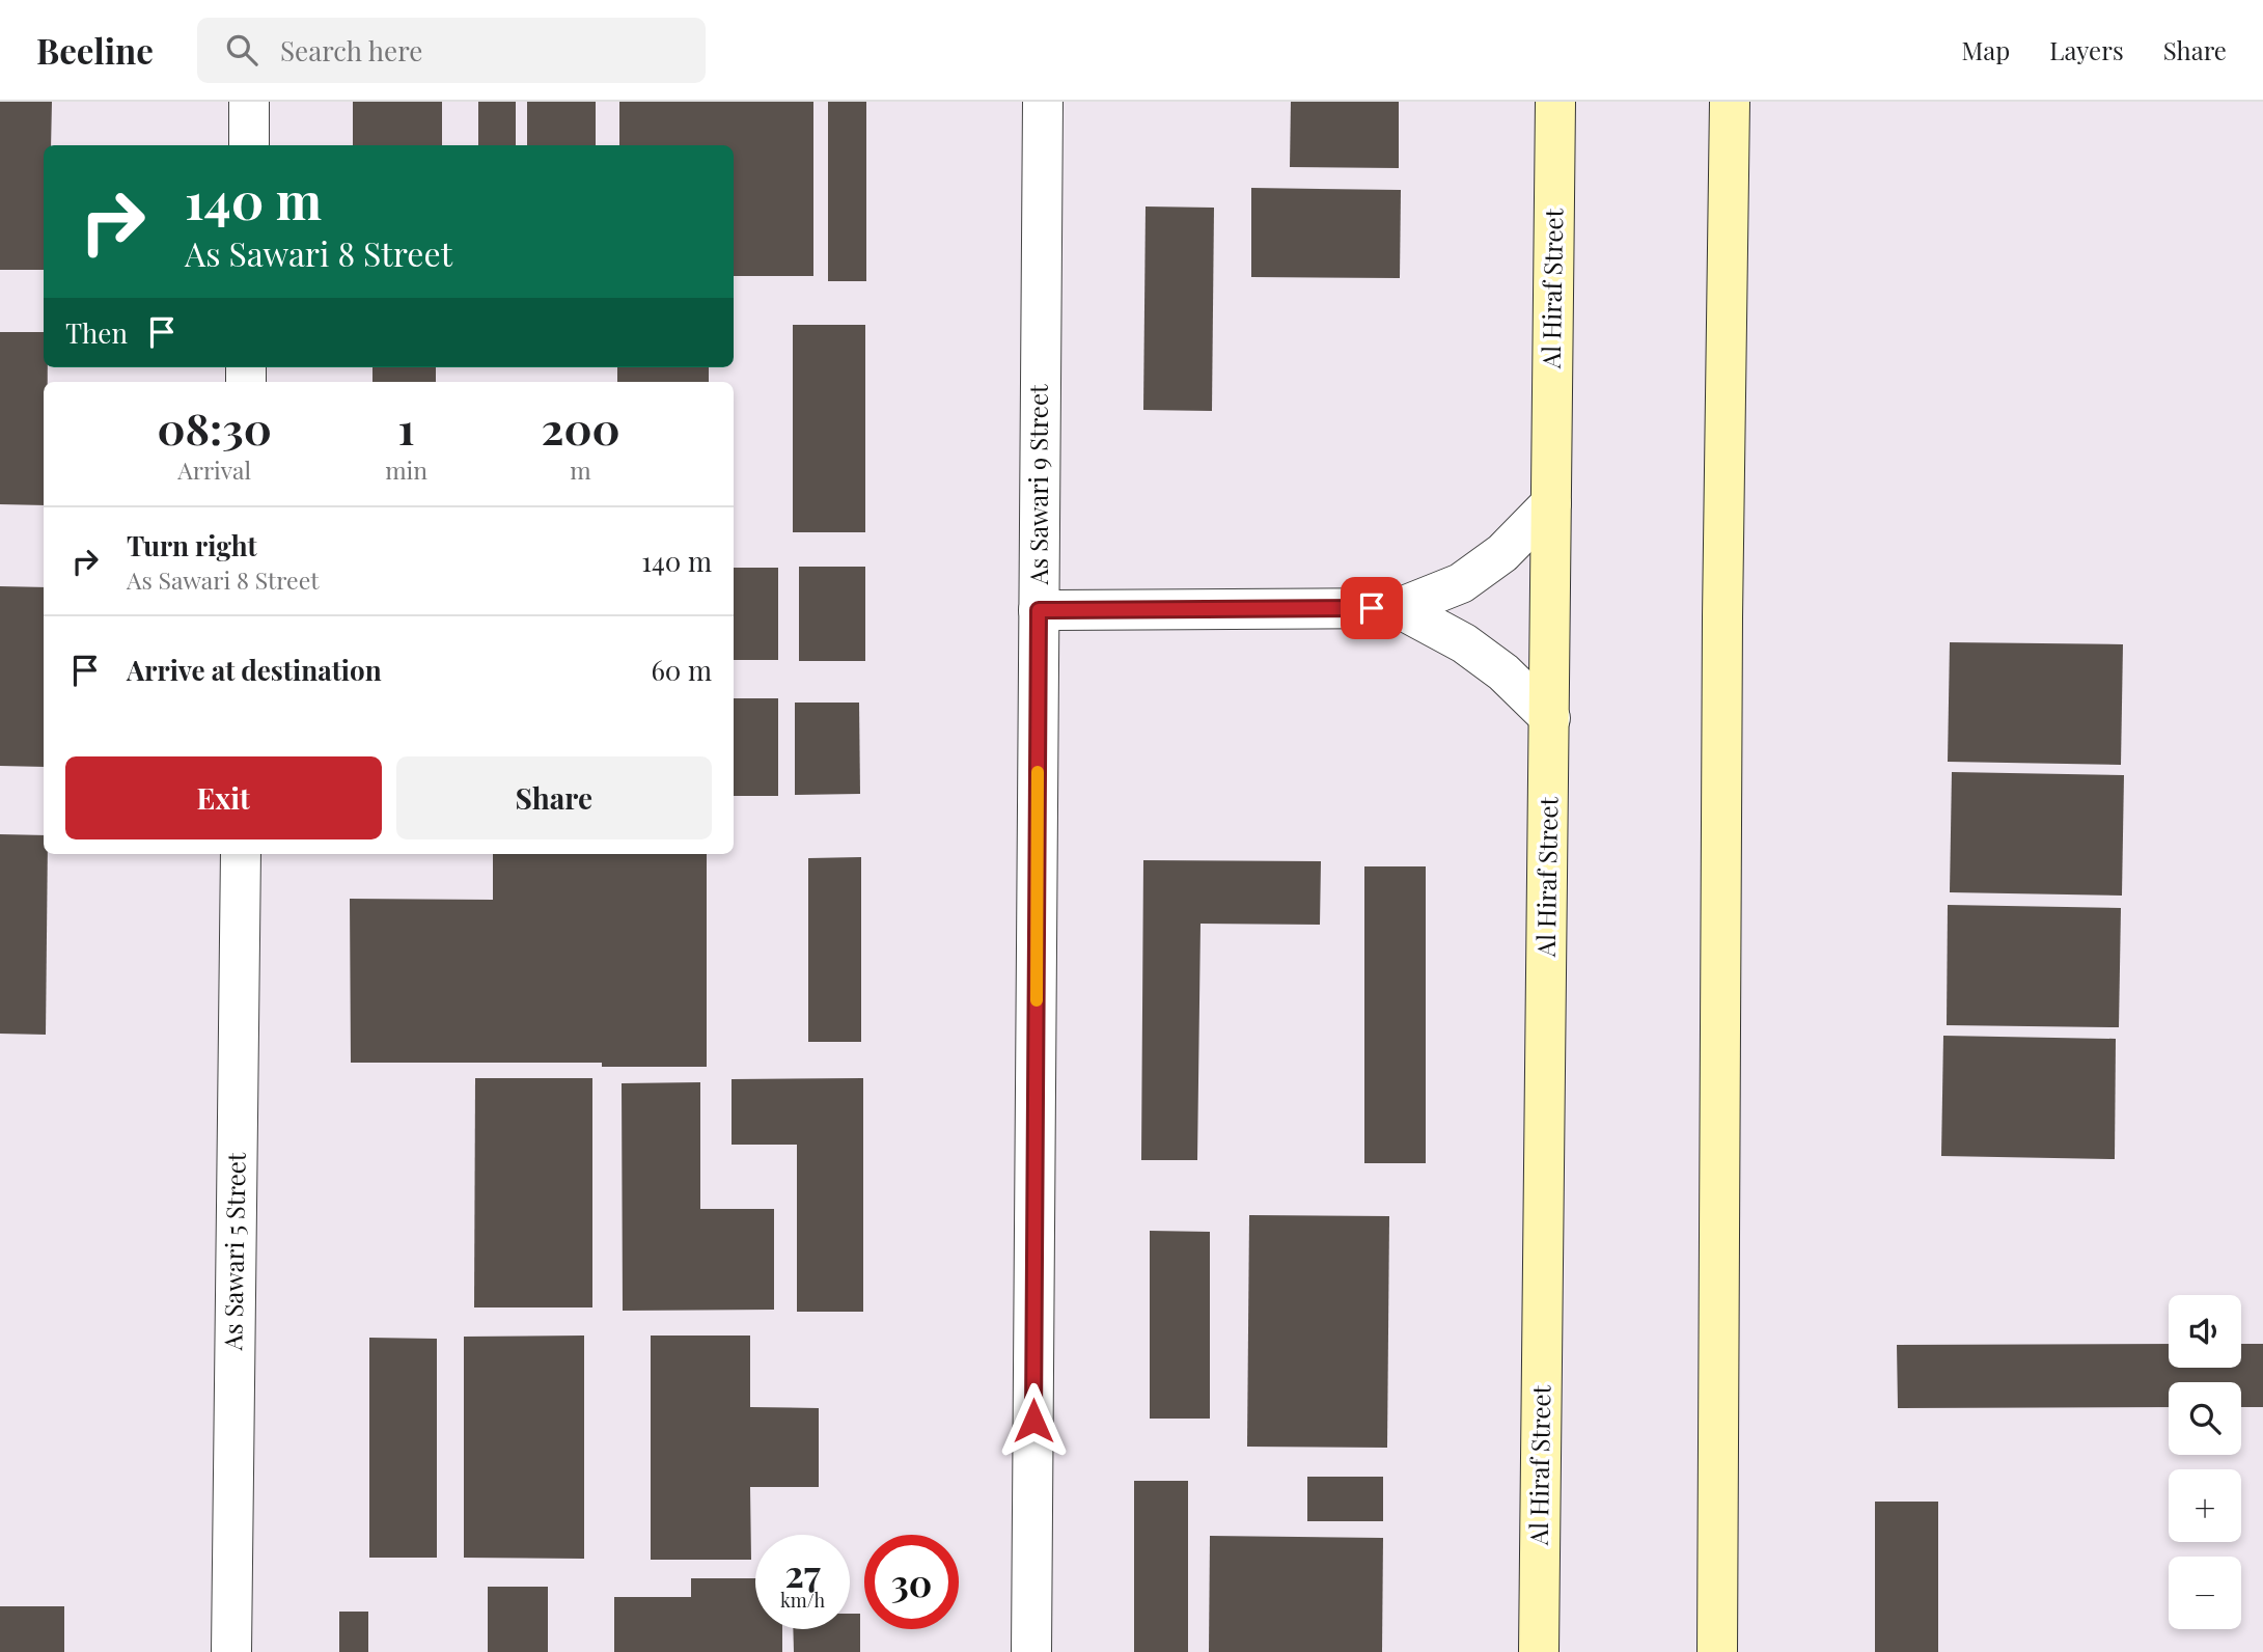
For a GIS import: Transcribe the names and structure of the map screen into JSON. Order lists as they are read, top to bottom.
{
  "streets": {
    "street": ["Al Hiraf Street", "As Sawari 9 Street", "As Sawari 5 Street"]
  },
  "page": {
    "header": "Beeline",
    "search": "Search here",
    "nav": ["Map", "Layers", "Share"],
    "turn": ["140 m", "As Sawari 8 Street"],
    "then": "Then",
    "eta": [
      "08:30",
      "Arrival",
      "1",
      "min",
      "200",
      "m"
    ],
    "list": [
      {
        "name": "Turn right",
        "note": "As Sawari 8 Street",
        "value": "140 m"
      },
      {
        "name": "Arrive at destination",
        "value": "60 m"
      }
    ],
    "buttons": ["Exit", "Share"],
    "map_buttons": ["+", "−"],
    "speed": "27 km/h",
    "limit": "30"
  }
}
